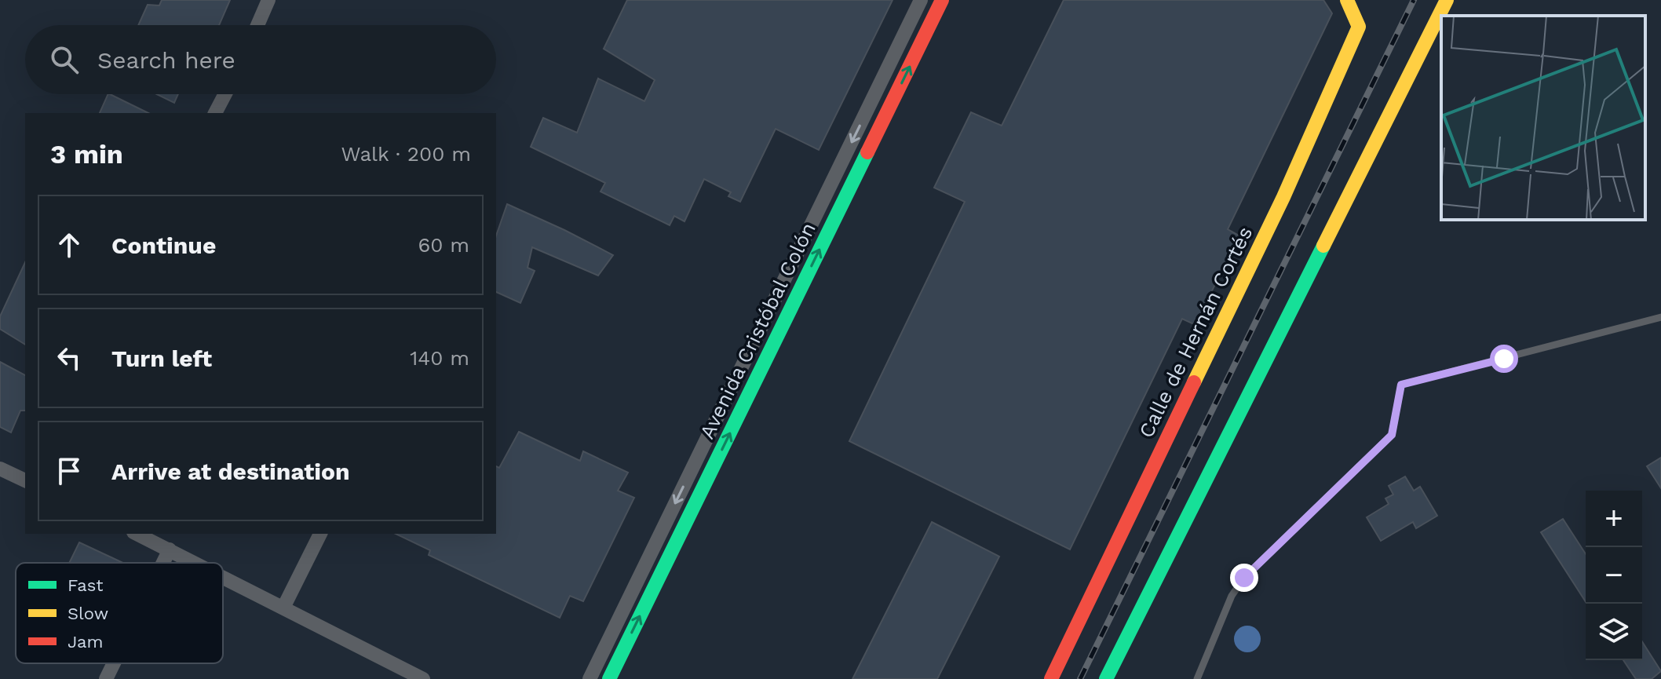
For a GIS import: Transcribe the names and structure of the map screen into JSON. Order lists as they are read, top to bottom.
{
  "streets": {
    "street": ["Avenida Cristóbal Colón", "Calle de Hernán Cortés"]
  },
  "legend": ["Fast", "Slow", "Jam"],
  "page": {
    "search": "Search here",
    "heading": ["3 min", "Walk · 200 m"],
    "list": [
      ["Continue", "60 m"],
      ["Turn left", "140 m"],
      "Arrive at destination"
    ],
    "map_buttons": ["+", "−"]
  }
}
